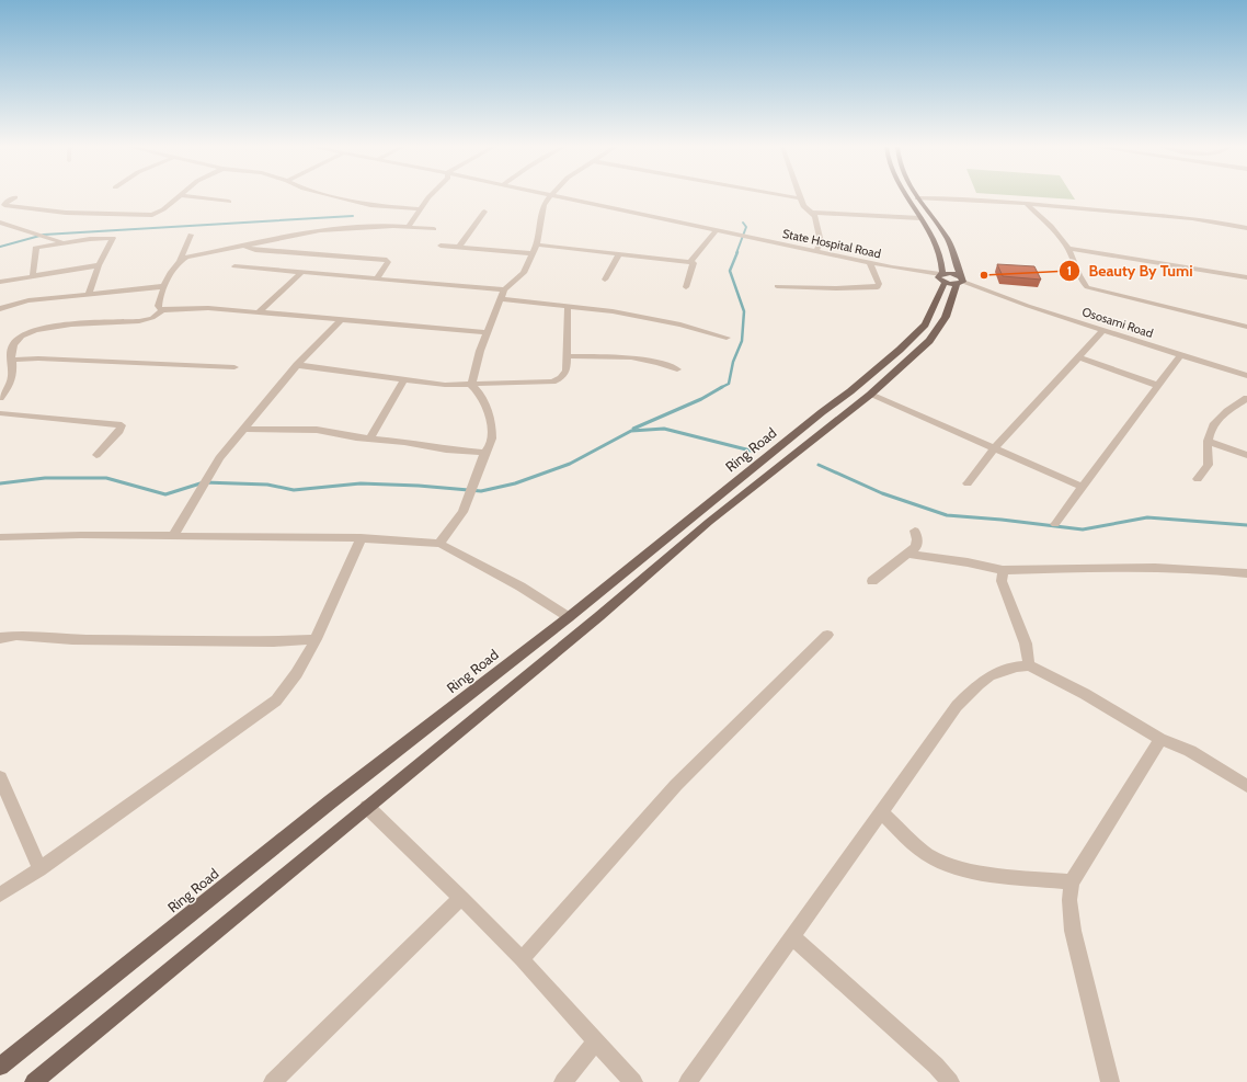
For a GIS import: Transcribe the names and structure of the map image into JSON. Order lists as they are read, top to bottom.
{
  "streets": {
    "main road": ["Ring Road"],
    "street": ["State Hospital Road", "Ososami Road"]
  },
  "crossings": [
    ["State Hospital Road", "Ring Road"]
  ],
  "places": ["Beauty By Tumi"]
}
